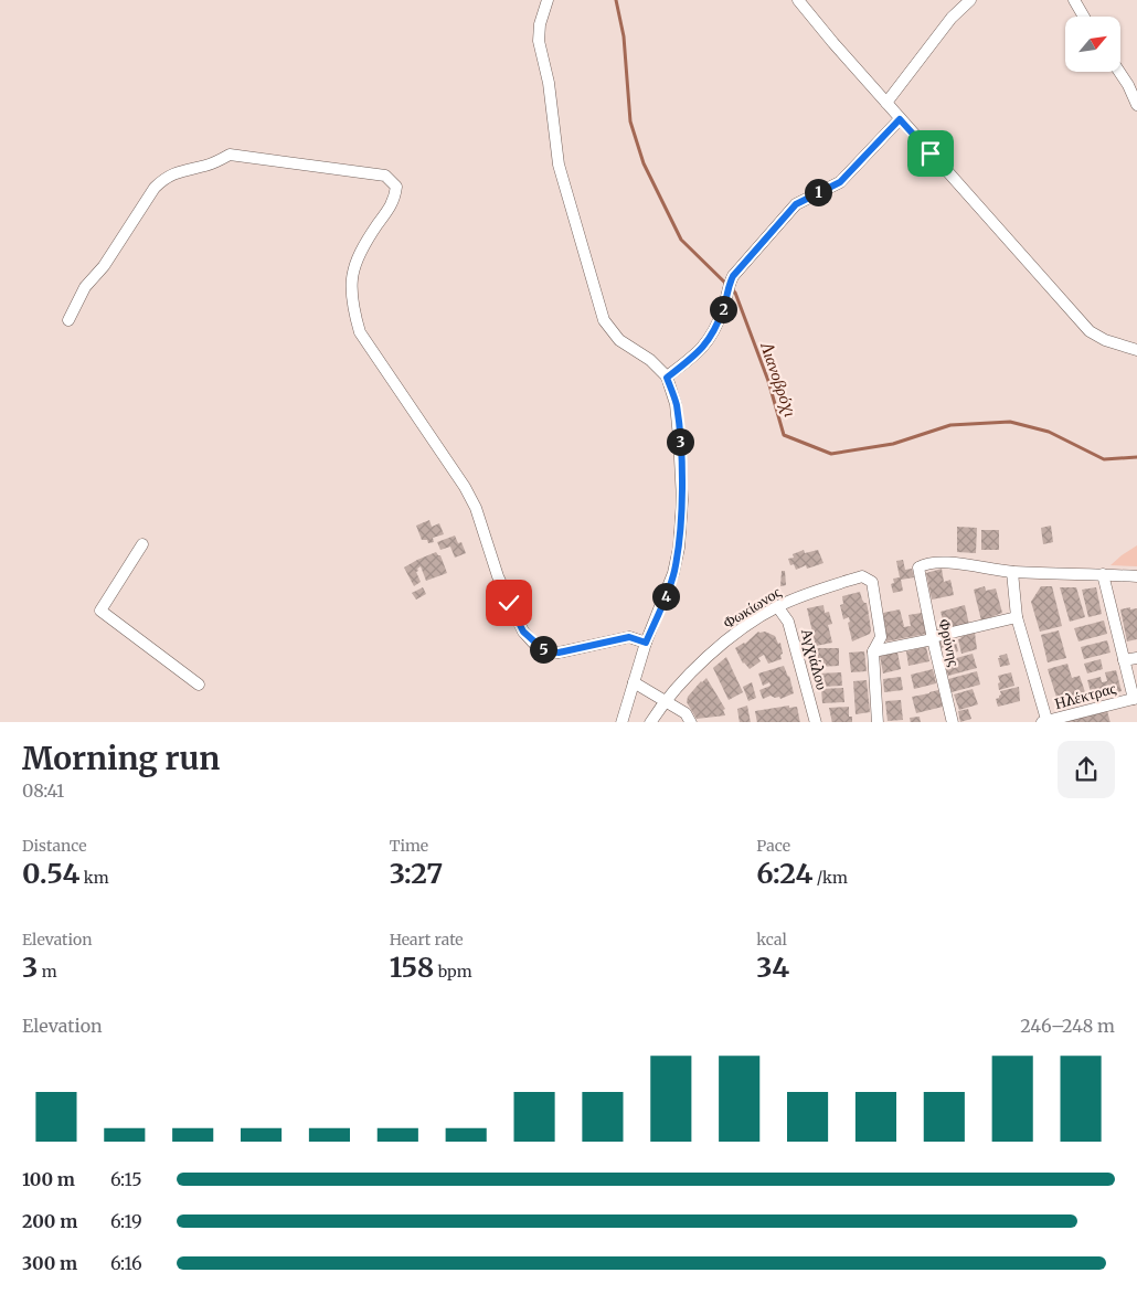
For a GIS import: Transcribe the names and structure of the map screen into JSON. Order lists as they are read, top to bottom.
{
  "streets": {
    "street": [
      "Φωκίωνος",
      "Φρύνης",
      "Αγχιάλου",
      "Ηλέκτρας"
    ]
  },
  "crossings": [
    ["Φωκίωνος", "Αγχιάλου"]
  ],
  "water": ["Λιανοβρόχι"],
  "north": "top right",
  "page": {
    "pins": [
      "1",
      "2",
      "3",
      "4",
      "5"
    ],
    "heading": ["Morning run", "08:41"],
    "stats": [
      ["Distance", "0.54 km"],
      ["Time", "3:27"],
      ["Pace", "6:24 /km"],
      ["Elevation", "3 m"],
      ["Heart rate", "158 bpm"],
      ["kcal", "34"]
    ],
    "chart": ["Elevation", "246–248 m"],
    "list": [
      {
        "name": "100 m",
        "note": "6:15"
      },
      {
        "name": "200 m",
        "note": "6:19"
      },
      {
        "name": "300 m",
        "note": "6:16"
      }
    ]
  }
}
